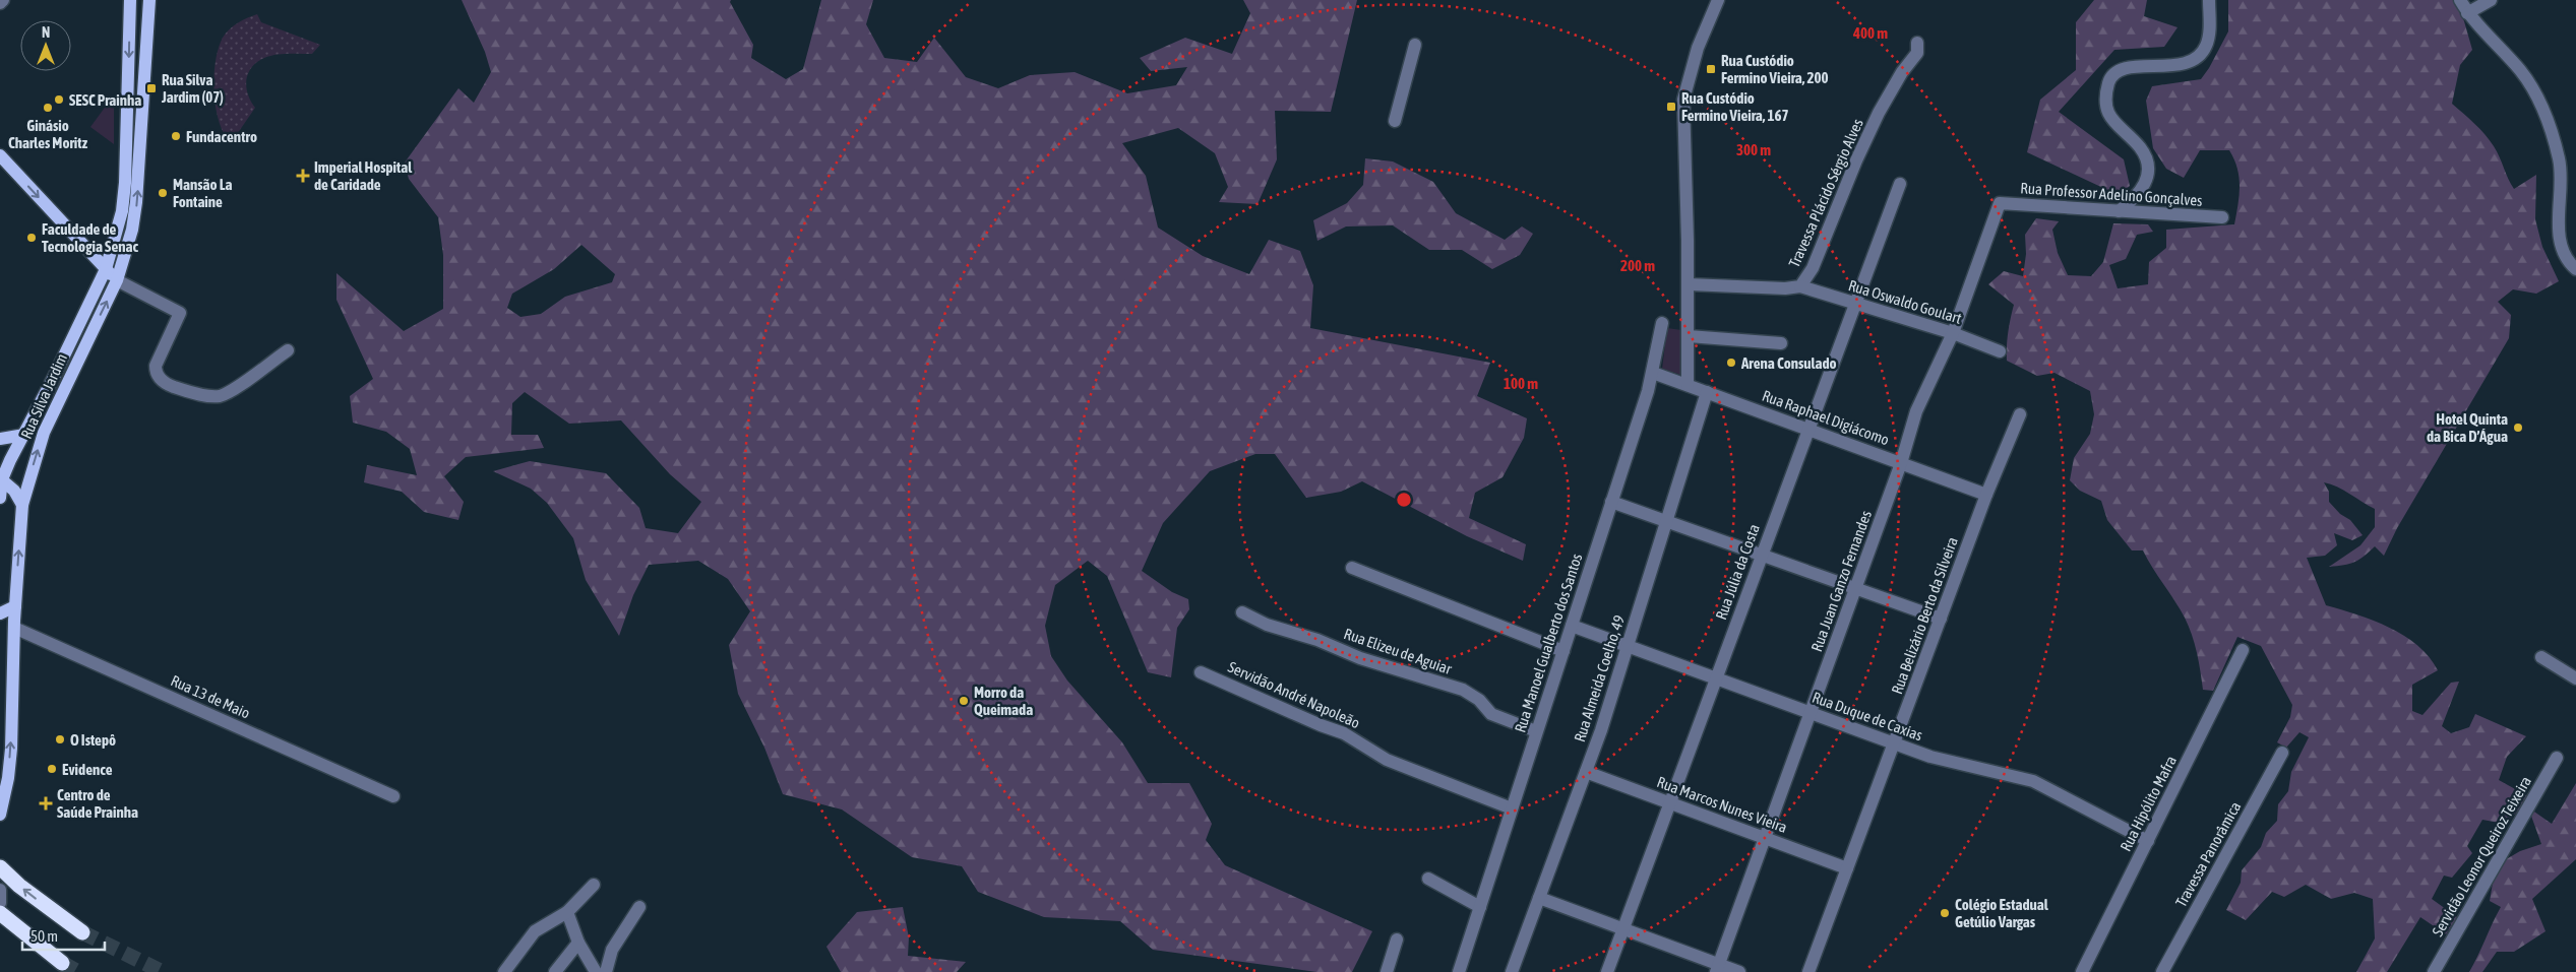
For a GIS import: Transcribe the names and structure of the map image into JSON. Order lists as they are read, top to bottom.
{
  "streets": {
    "main road": ["Rua Silva Jardim"],
    "street": [
      "Travessa Plácido Sérgio Alves",
      "Rua Professor Adelino Gonçalves",
      "Rua Oswaldo Goulart",
      "Rua Raphael Digiácomo",
      "Rua Júlia da Costa",
      "Rua Juan Ganzo Fernandes",
      "Rua Belizário Berto da Silveira",
      "Rua Manoel Gualberto dos Santos",
      "Rua Elizeu de Aguiar",
      "Rua Almeida Coelho, 49",
      "Servidão André Napoleão",
      "Rua 13 de Maio",
      "Rua Duque de Caxias",
      "Rua Hipólito Mafra",
      "Rua Marcos Nunes Vieira",
      "Travessa Panorâmica",
      "Servidão Leonor Queiroz Teixeira"
    ]
  },
  "crossings": [
    ["Travessa Plácido Sérgio Alves", "Rua Oswaldo Goulart"],
    ["Rua Professor Adelino Gonçalves", "Rua Juan Ganzo Fernandes"],
    ["Rua Oswaldo Goulart", "Rua Júlia da Costa"],
    ["Rua Oswaldo Goulart", "Rua Juan Ganzo Fernandes"],
    ["Rua Silva Jardim", "Rua 13 de Maio"],
    ["Rua Raphael Digiácomo", "Rua Júlia da Costa"],
    ["Rua Raphael Digiácomo", "Rua Juan Ganzo Fernandes"],
    ["Rua Raphael Digiácomo", "Rua Belizário Berto da Silveira"],
    ["Rua Raphael Digiácomo", "Rua Manoel Gualberto dos Santos"],
    ["Rua Raphael Digiácomo", "Rua Almeida Coelho, 49"],
    ["Rua Júlia da Costa", "Rua Duque de Caxias"],
    ["Rua Júlia da Costa", "Rua Marcos Nunes Vieira"],
    ["Rua Juan Ganzo Fernandes", "Rua Duque de Caxias"],
    ["Rua Juan Ganzo Fernandes", "Rua Marcos Nunes Vieira"],
    ["Rua Belizário Berto da Silveira", "Rua Duque de Caxias"],
    ["Rua Belizário Berto da Silveira", "Rua Marcos Nunes Vieira"],
    ["Rua Manoel Gualberto dos Santos", "Rua Elizeu de Aguiar"],
    ["Rua Manoel Gualberto dos Santos", "Servidão André Napoleão"],
    ["Rua Manoel Gualberto dos Santos", "Rua Duque de Caxias"],
    ["Rua Almeida Coelho, 49", "Rua Duque de Caxias"],
    ["Rua Almeida Coelho, 49", "Rua Marcos Nunes Vieira"],
    ["Rua Duque de Caxias", "Rua Hipólito Mafra"]
  ],
  "places": {
    "transit": ["Rua Custódio Fermino Vieira, 200", "Rua Silva Jardim (07)", "Rua Custódio Fermino Vieira, 167"],
    "other": [
      "SESC Prainha",
      "Ginásio Charles Moritz",
      "Fundacentro",
      "Mansão La Fontaine",
      "Faculdade de Tecnologia Senac",
      "Arena Consulado",
      "Hotel Quinta da Bica D’Água",
      "Morro da Queimada",
      "O Istepô",
      "Evidence",
      "Colégio Estadual Getúlio Vargas"
    ],
    "health": ["Imperial Hospital de Caridade", "Centro de Saúde Prainha"]
  },
  "scale_bar": "50 m",
  "north": "top",
  "rings": [
    "400 m",
    "300 m",
    "200 m",
    "100 m"
  ]
}
